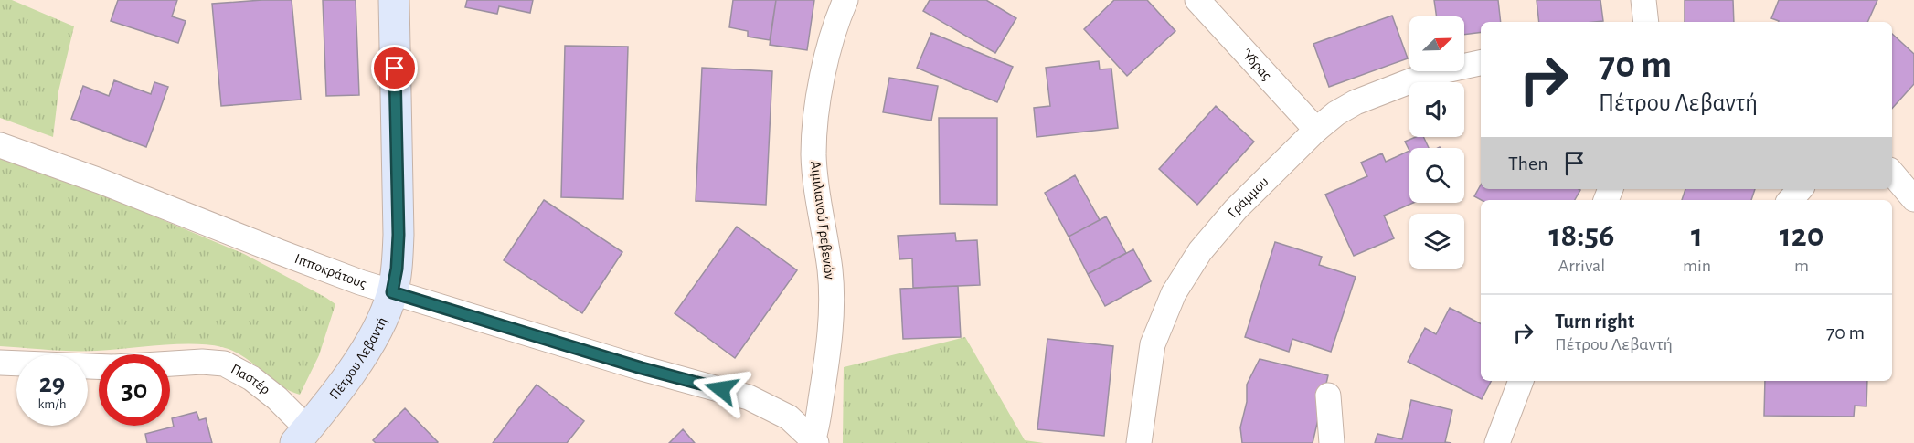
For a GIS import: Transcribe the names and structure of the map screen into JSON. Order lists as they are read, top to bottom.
{
  "streets": {
    "street": [
      "Ύδρας",
      "Γράμμου",
      "Αιμιλιανού Γρεβενών",
      "Ιπποκράτους",
      "Πέτρου Λεβαντή",
      "Παστέρ"
    ]
  },
  "crossings": [
    ["Ύδρας", "Γράμμου"],
    ["Αιμιλιανού Γρεβενών", "Ιπποκράτους"],
    ["Ιπποκράτους", "Πέτρου Λεβαντή"],
    ["Πέτρου Λεβαντή", "Παστέρ"]
  ],
  "north": "top right",
  "page": {
    "turn": ["70 m", "Πέτρου Λεβαντή"],
    "then": "Then",
    "eta": [
      "18:56",
      "Arrival",
      "1",
      "min",
      "120",
      "m"
    ],
    "list": [
      {
        "name": "Turn right",
        "note": "Πέτρου Λεβαντή",
        "value": "70 m"
      }
    ],
    "speed": "29 km/h",
    "limit": "30"
  }
}
